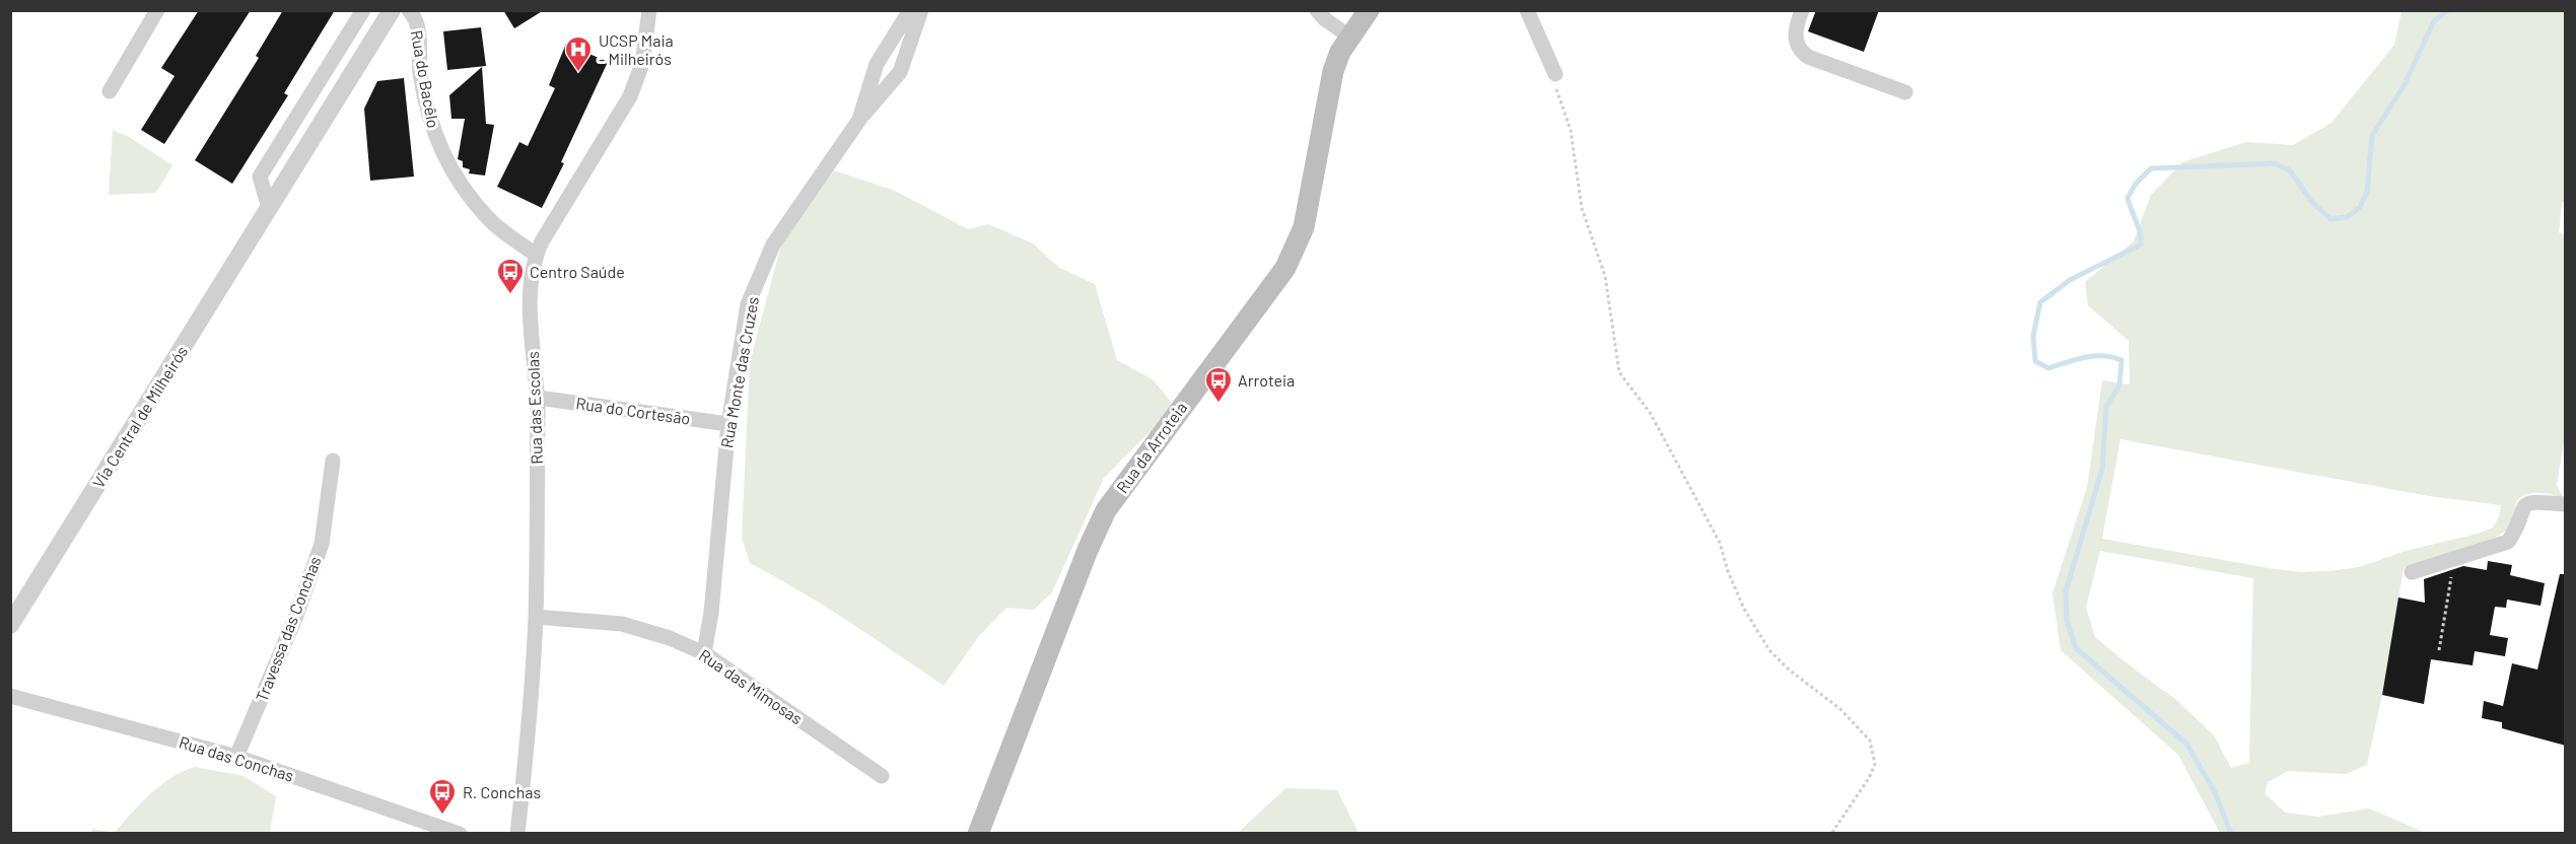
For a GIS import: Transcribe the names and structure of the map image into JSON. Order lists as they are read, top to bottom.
{
  "streets": {
    "main road": ["Rua da Arroteia"],
    "street": [
      "Rua do Bacêlo",
      "Rua Monte das Cruzes",
      "Rua das Escolas",
      "Rua do Cortesão",
      "Via Central de Milheirós",
      "Travessa das Conchas",
      "Rua das Mimosas",
      "Rua das Conchas"
    ]
  },
  "crossings": [
    ["Rua do Bacêlo", "Rua das Escolas"],
    ["Rua Monte das Cruzes", "Rua do Cortesão"],
    ["Rua Monte das Cruzes", "Rua das Mimosas"],
    ["Rua das Escolas", "Rua do Cortesão"],
    ["Rua das Escolas", "Rua das Mimosas"],
    ["Travessa das Conchas", "Rua das Conchas"]
  ],
  "places": {
    "hospital": ["UCSP Maia - Milheirós"],
    "bus stop": ["Centro Saúde", "Arroteia", "R. Conchas"]
  }
}
